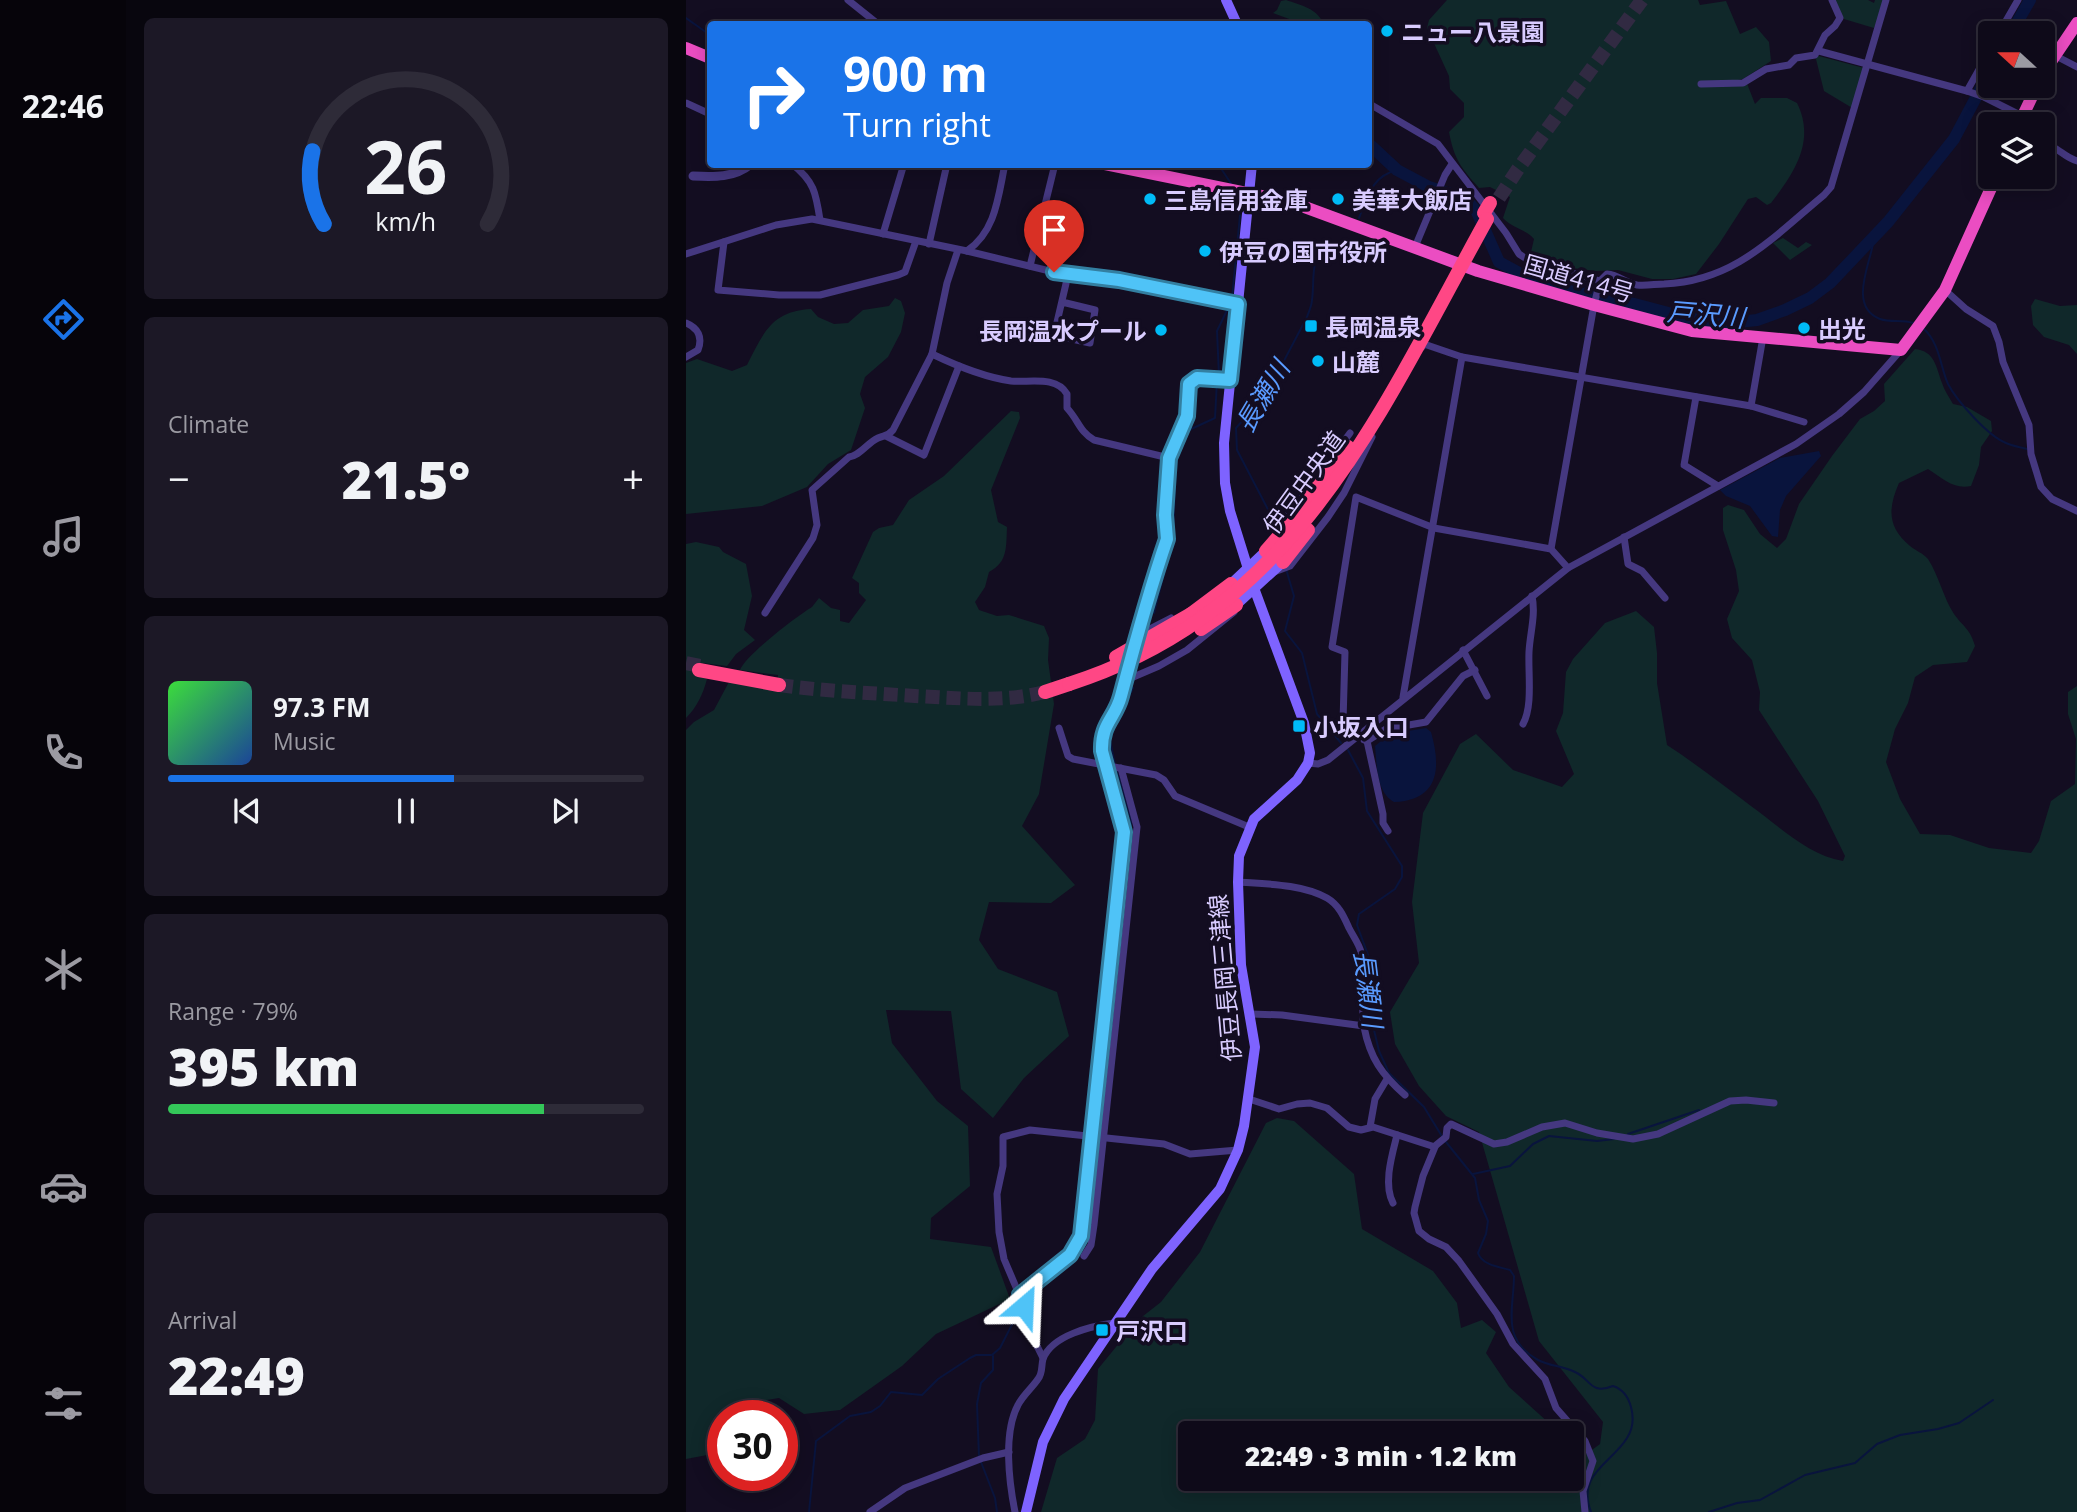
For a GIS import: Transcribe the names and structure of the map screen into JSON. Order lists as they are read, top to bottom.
{
  "streets": {
    "highway": ["国道414号", "伊豆中央道"],
    "main road": ["伊豆長岡三津線"]
  },
  "water": ["戸沢川", "長瀬川"],
  "places": {
    "other": [
      "ニュー八景園",
      "三島信用金庫",
      "美華大飯店",
      "伊豆の国市役所",
      "出光",
      "長岡温水プール",
      "山麓"
    ],
    "transit": ["長岡温泉", "小坂入口", "戸沢口"]
  },
  "north": "left",
  "page": {
    "tabs": "22:46",
    "turn": ["900 m", "Turn right"],
    "tile": [
      "Climate",
      ["Range · 79%", "395 km"],
      ["Arrival", "22:49"]
    ],
    "heat": ["−", "21.5°", "+"],
    "song": ["97.3 FM", "Music"],
    "limit": "30",
    "trip": "22:49 · 3 min · 1.2 km",
    "gauge": ["26", "km/h"]
  }
}
